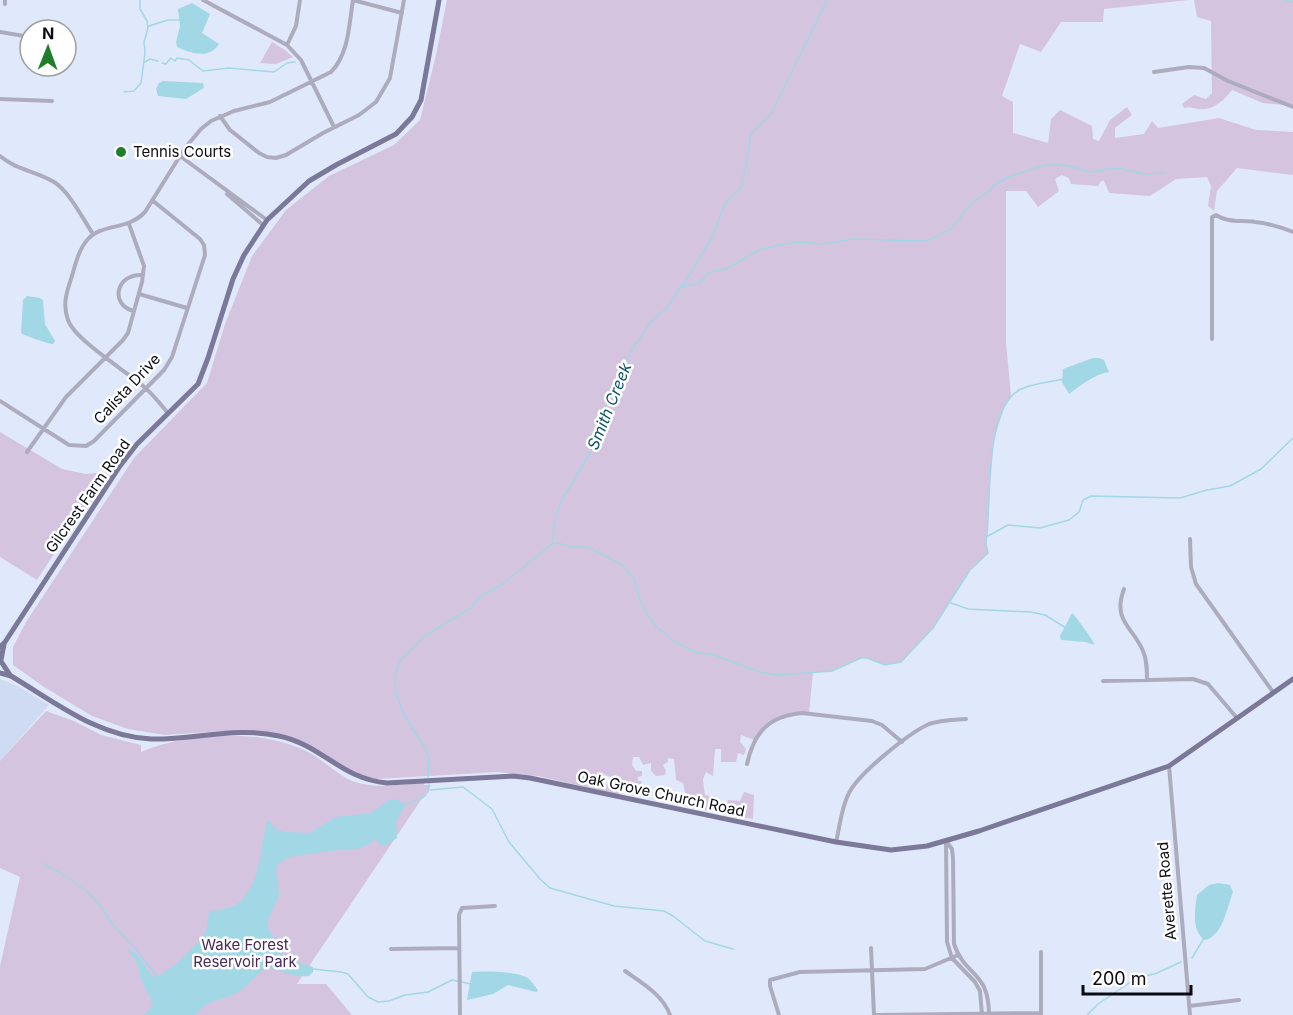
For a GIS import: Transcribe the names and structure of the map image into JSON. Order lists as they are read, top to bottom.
{
  "streets": {
    "main road": ["Gilcrest Farm Road", "Oak Grove Church Road"],
    "street": ["Calista Drive", "Averette Road"]
  },
  "crossings": [
    ["Gilcrest Farm Road", "Oak Grove Church Road"],
    ["Oak Grove Church Road", "Averette Road"]
  ],
  "water": ["Smith Creek"],
  "parks": ["Wake Forest Reservoir Park"],
  "places": ["Tennis Courts"],
  "scale_bar": "200 m",
  "north": "top"
}
